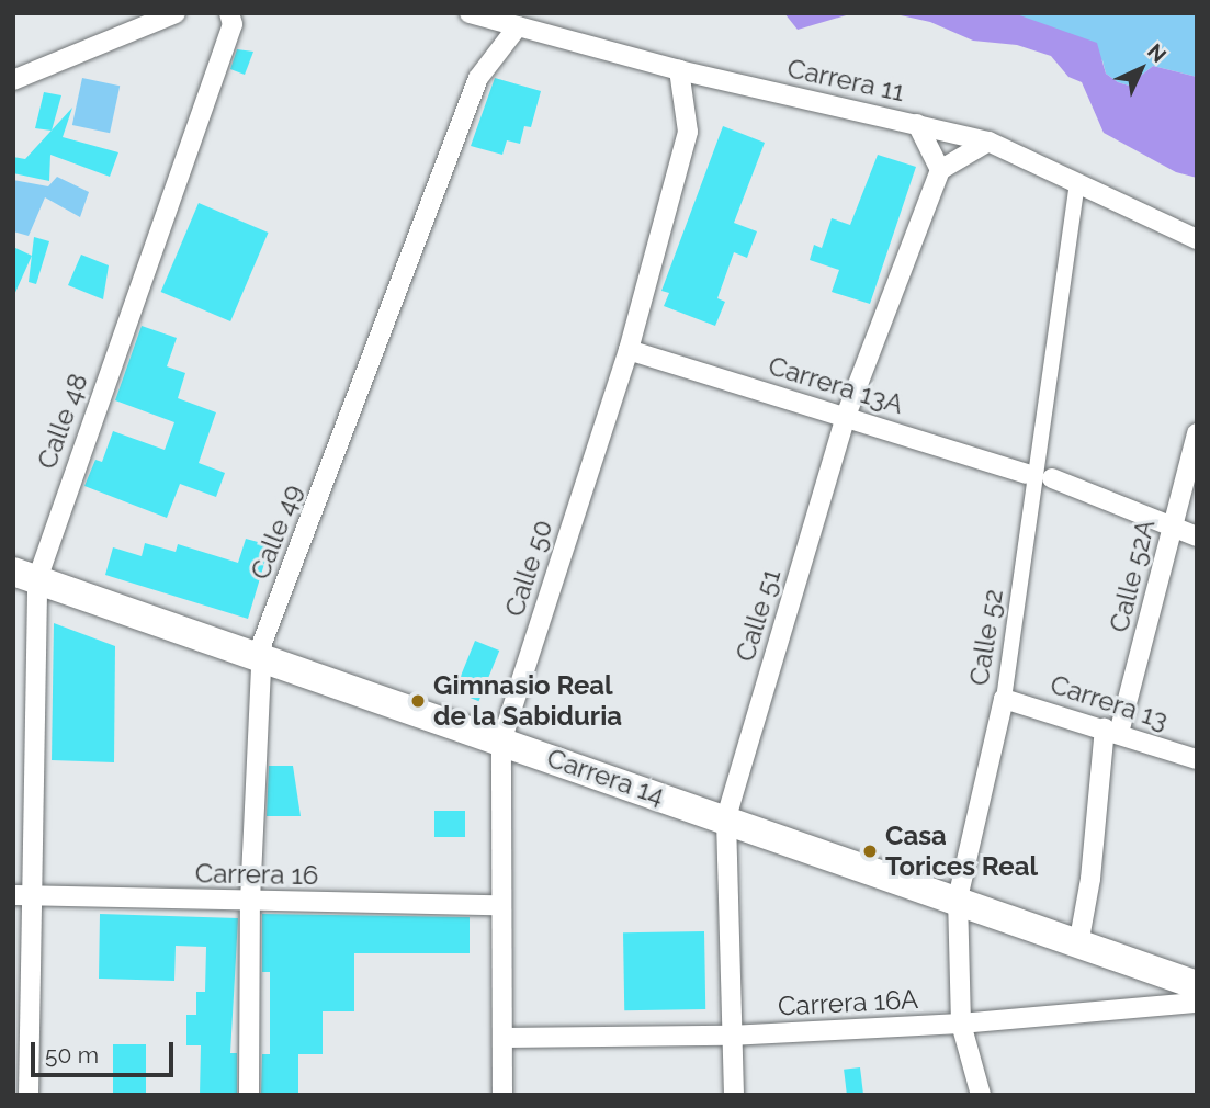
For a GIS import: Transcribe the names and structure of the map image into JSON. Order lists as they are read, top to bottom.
{
  "streets": {
    "main road": ["Carrera 14"],
    "street": [
      "Carrera 11",
      "Carrera 13A",
      "Calle 48",
      "Calle 49",
      "Calle 50",
      "Calle 52A",
      "Calle 51",
      "Calle 52",
      "Carrera 13",
      "Carrera 16",
      "Carrera 16A"
    ]
  },
  "crossings": [
    ["Carrera 11", "Calle 49"],
    ["Carrera 11", "Calle 50"],
    ["Carrera 11", "Calle 52"],
    ["Carrera 13A", "Calle 50"],
    ["Carrera 13A", "Calle 51"],
    ["Calle 48", "Carrera 14"],
    ["Calle 48", "Carrera 16"],
    ["Calle 49", "Carrera 14"],
    ["Calle 49", "Carrera 16"],
    ["Calle 50", "Carrera 14"],
    ["Calle 50", "Carrera 16"],
    ["Calle 50", "Carrera 16A"],
    ["Calle 52A", "Carrera 13"],
    ["Calle 52A", "Carrera 14"],
    ["Calle 51", "Carrera 14"],
    ["Calle 51", "Carrera 16A"],
    ["Calle 52", "Carrera 13"],
    ["Calle 52", "Carrera 14"],
    ["Calle 52", "Carrera 16A"]
  ],
  "places": ["Gimnasio Real de la Sabiduria", "Casa Torices Real"],
  "scale_bar": "50 m",
  "north": "top right"
}
